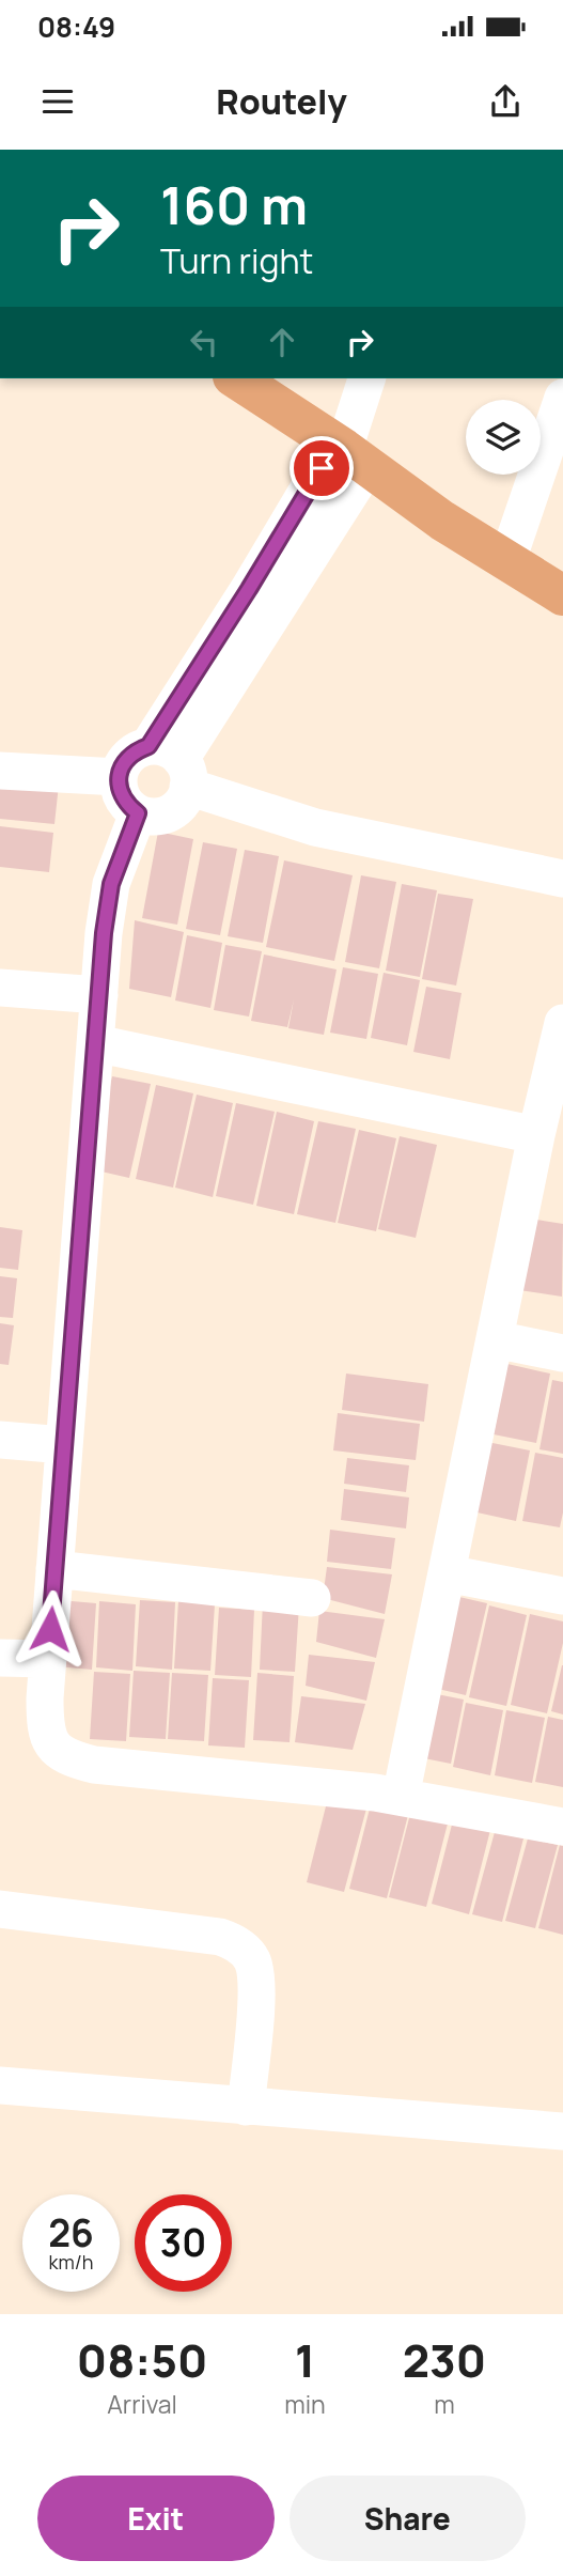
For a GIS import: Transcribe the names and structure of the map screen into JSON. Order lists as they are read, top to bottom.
{
  "page": {
    "status": "08:49",
    "header": "Routely",
    "turn": ["160 m", "Turn right"],
    "speed": "26 km/h",
    "limit": "30",
    "eta": [
      "08:50",
      "Arrival",
      "1",
      "min",
      "230",
      "m"
    ],
    "buttons": ["Exit", "Share"]
  }
}
